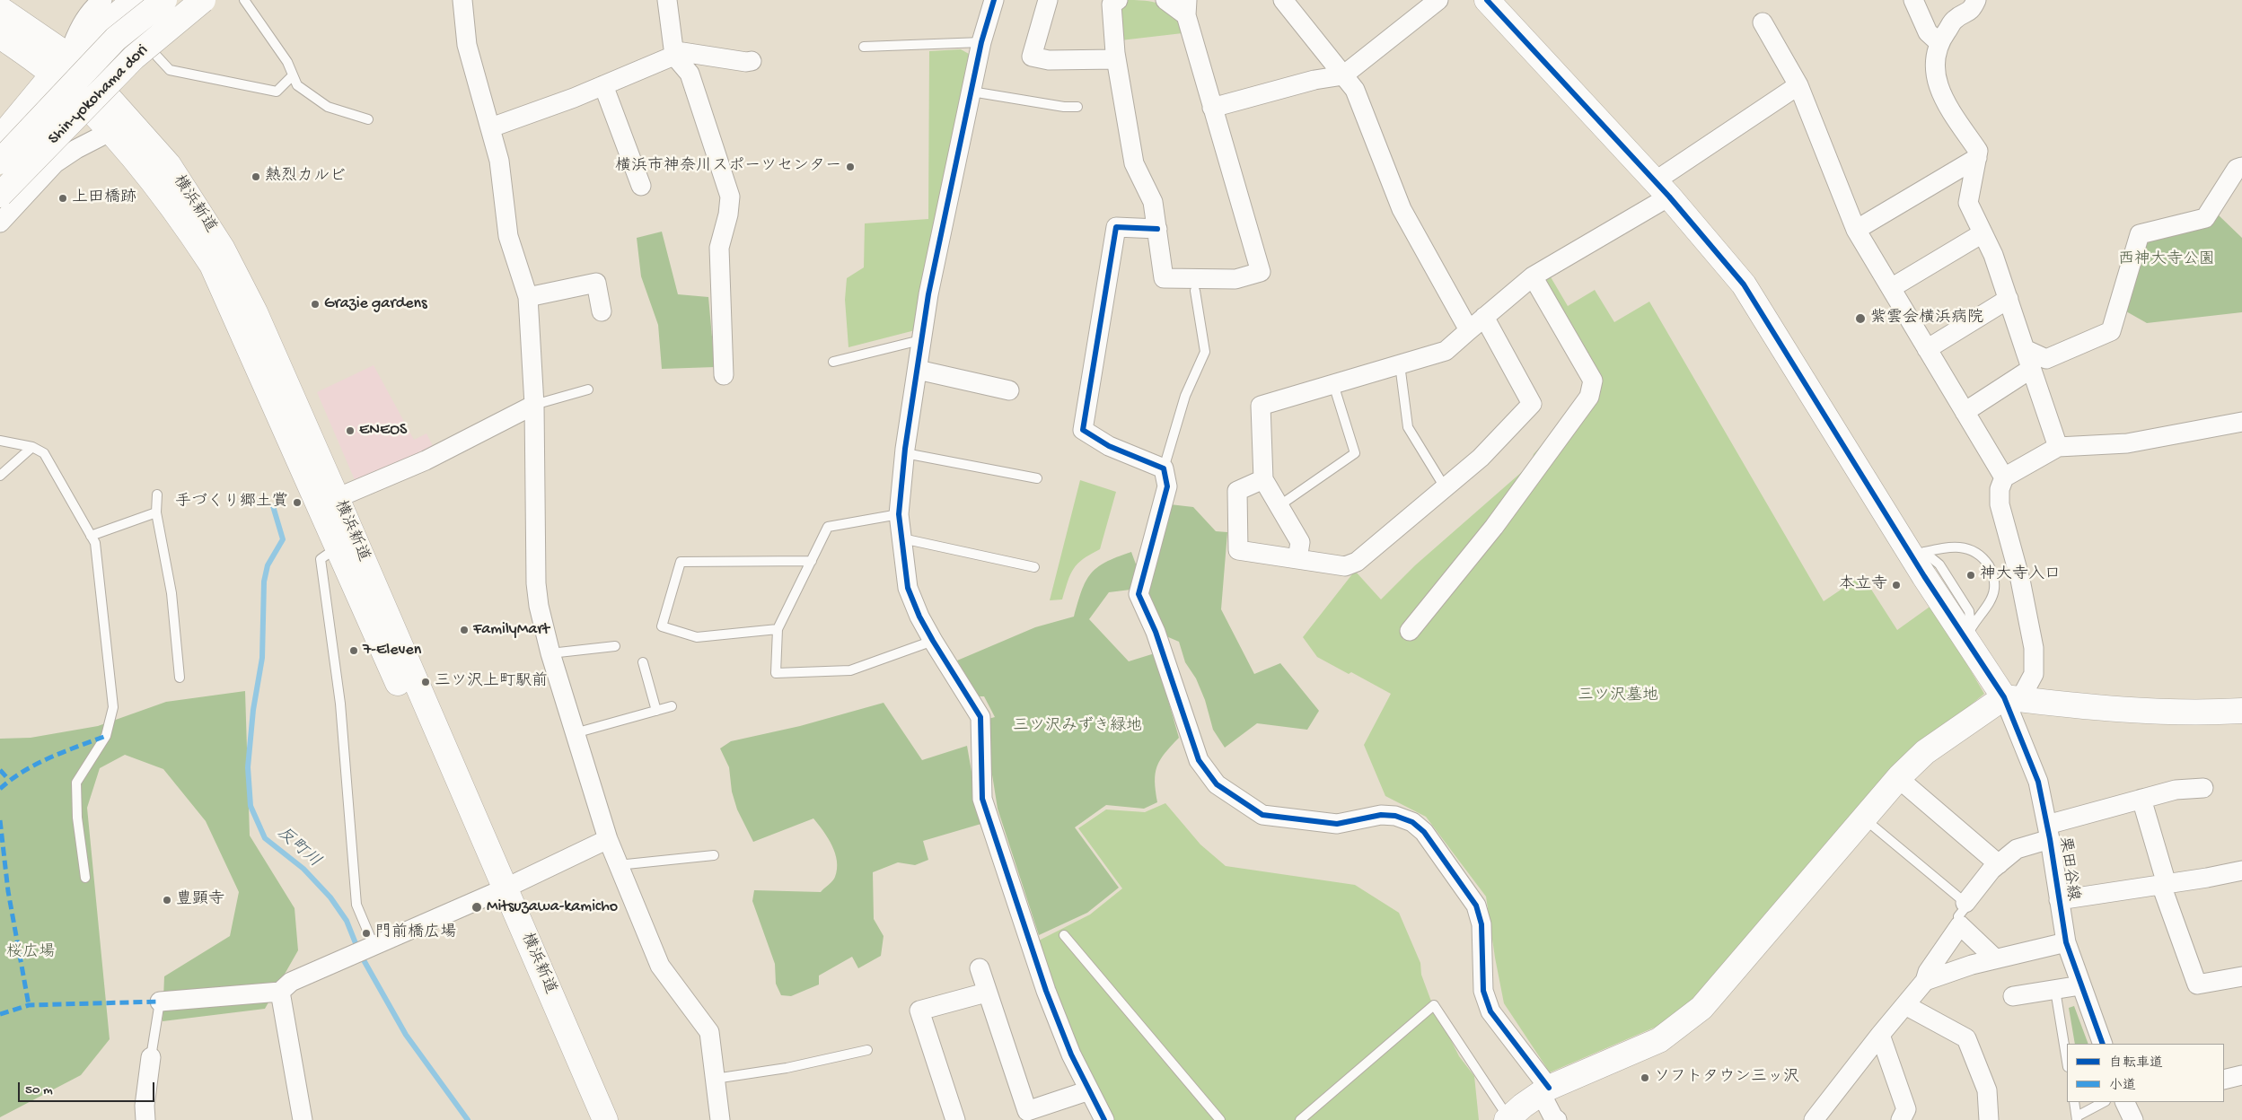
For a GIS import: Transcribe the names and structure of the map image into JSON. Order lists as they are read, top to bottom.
{
  "streets": {
    "main road": ["Shin-yokohama dori", "横浜新道"],
    "street": ["栗田谷線"]
  },
  "water": ["反町川"],
  "parks": [
    "西神大寺公園",
    "三ツ沢墓地",
    "三ツ沢みずき緑地",
    "桜広場"
  ],
  "places": [
    "横浜市神奈川スポーツセンター",
    "熱烈カルビ",
    "上田橋跡",
    "Grazie gardens",
    "紫雲会横浜病院",
    "ENEOS",
    "手づくり郷土賞",
    "神大寺入口",
    "本立寺",
    "FamilyMart",
    "7-Eleven",
    "三ツ沢上町駅前",
    "豊顕寺",
    "Mitsuzawa-kamicho",
    "門前橋広場",
    "ソフトタウン三ッ沢"
  ],
  "legend": ["自転車道", "小道"],
  "scale_bar": "50 m"
}
